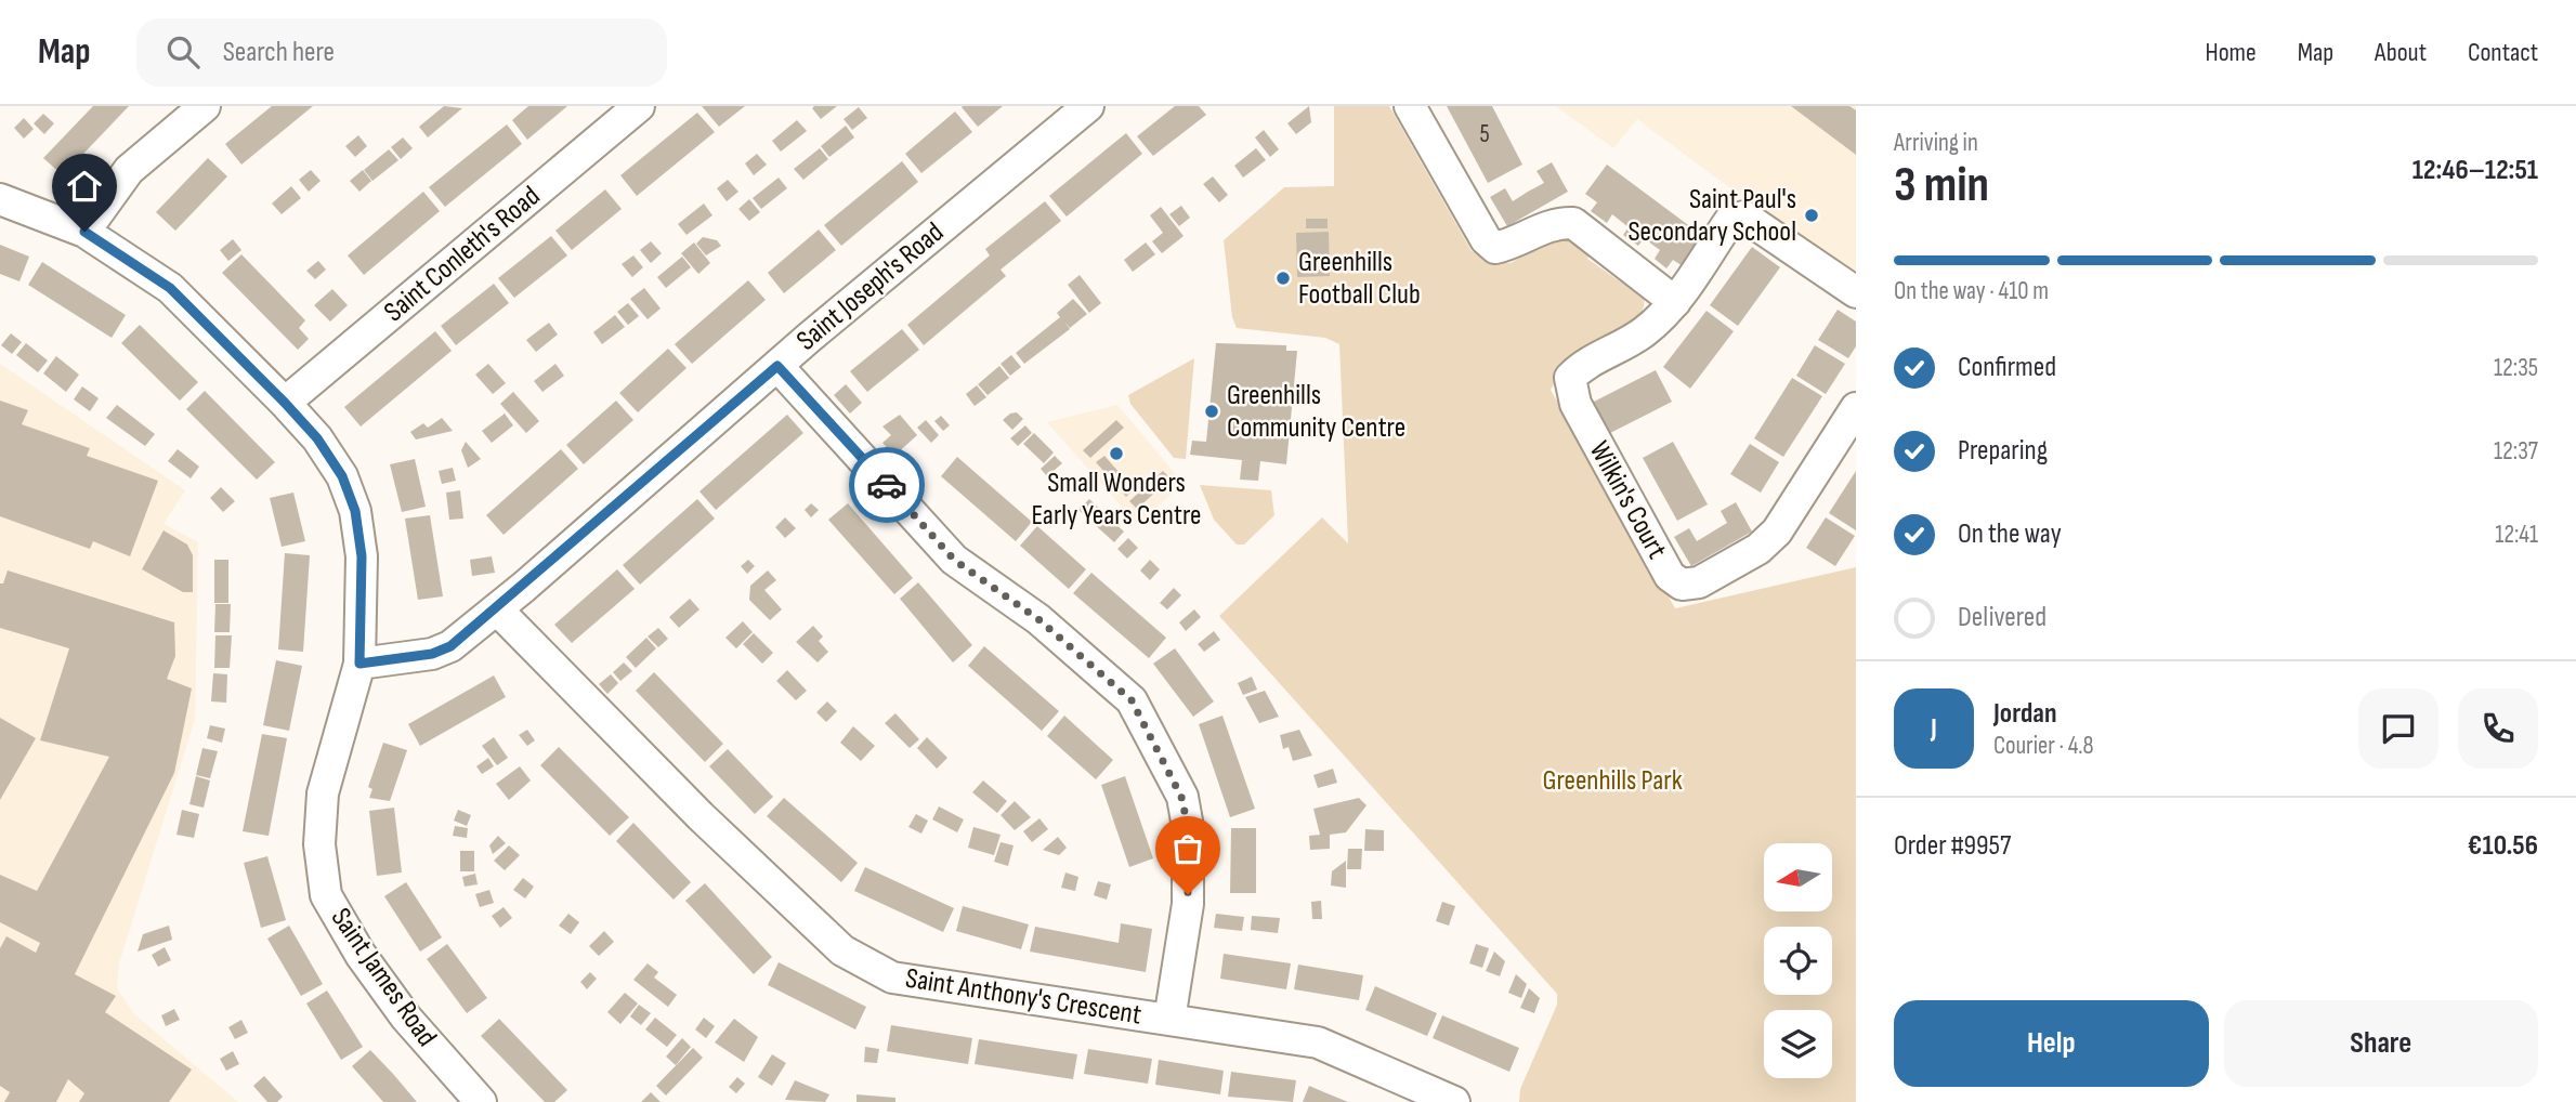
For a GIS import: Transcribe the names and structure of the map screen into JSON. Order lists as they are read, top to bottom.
{
  "streets": {
    "street": [
      "Saint Conleth's Road",
      "Saint Joseph's Road",
      "Wilkin's Court",
      "Saint James Road",
      "Saint Anthony's Crescent"
    ]
  },
  "crossings": [
    ["Saint Conleth's Road", "Saint James Road"],
    ["Saint Joseph's Road", "Saint James Road"],
    ["Saint Joseph's Road", "Saint Anthony's Crescent"]
  ],
  "parks": ["Greenhills Park"],
  "places": [
    "Saint Paul's Secondary School",
    "Greenhills Football Club",
    "Greenhills Community Centre",
    "Small Wonders Early Years Centre"
  ],
  "house_numbers": ["5"],
  "north": "left",
  "page": {
    "header": "Map",
    "search": "Search here",
    "nav": [
      "Home",
      "Map",
      "About",
      "Contact"
    ],
    "heading": ["3 min", "Arriving in", "12:46–12:51"],
    "panel": [
      "Jordan",
      "Courier · 4.8",
      "Order #9957",
      "€10.56"
    ],
    "bar": "On the way · 410 m",
    "list": [
      ["Confirmed", "12:35"],
      ["Preparing", "12:37"],
      ["On the way", "12:41"],
      "Delivered"
    ],
    "round": "J",
    "buttons": ["Help", "Share"]
  }
}
